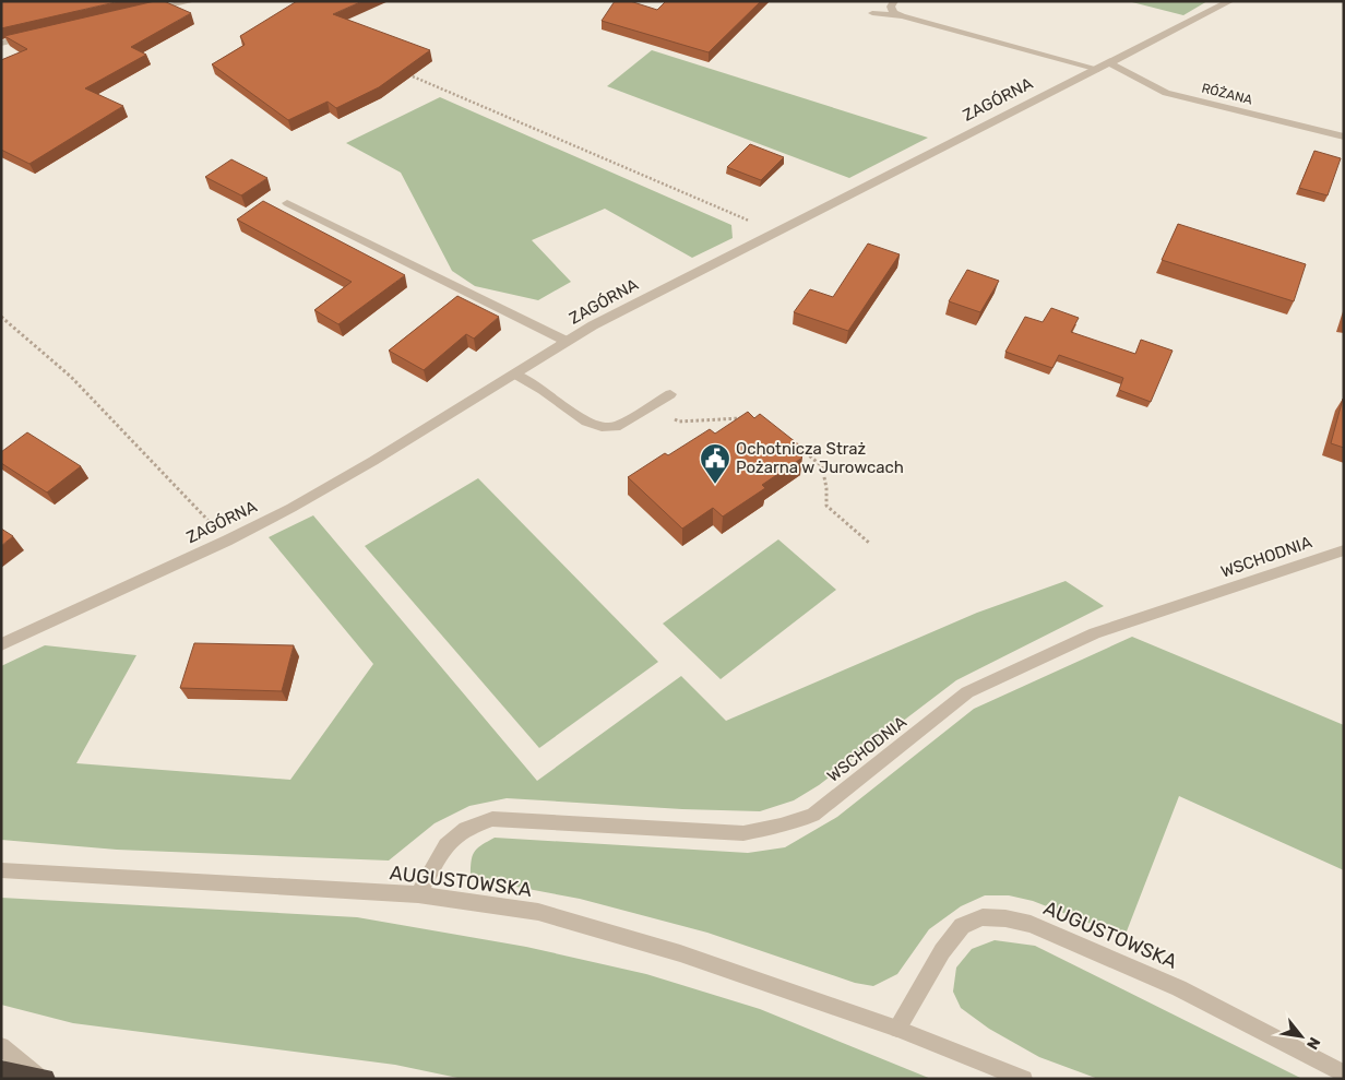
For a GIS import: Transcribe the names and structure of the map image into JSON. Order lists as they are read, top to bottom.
{
  "streets": {
    "street": [
      "RÓŻANA",
      "ZAGÓRNA",
      "WSCHODNIA",
      "AUGUSTOWSKA"
    ]
  },
  "crossings": [
    ["RÓŻANA", "ZAGÓRNA"],
    ["WSCHODNIA", "AUGUSTOWSKA"]
  ],
  "places": {
    "public building": ["Ochotnicza Straż Pożarna w Jurowcach"]
  },
  "north": "bottom right"
}
